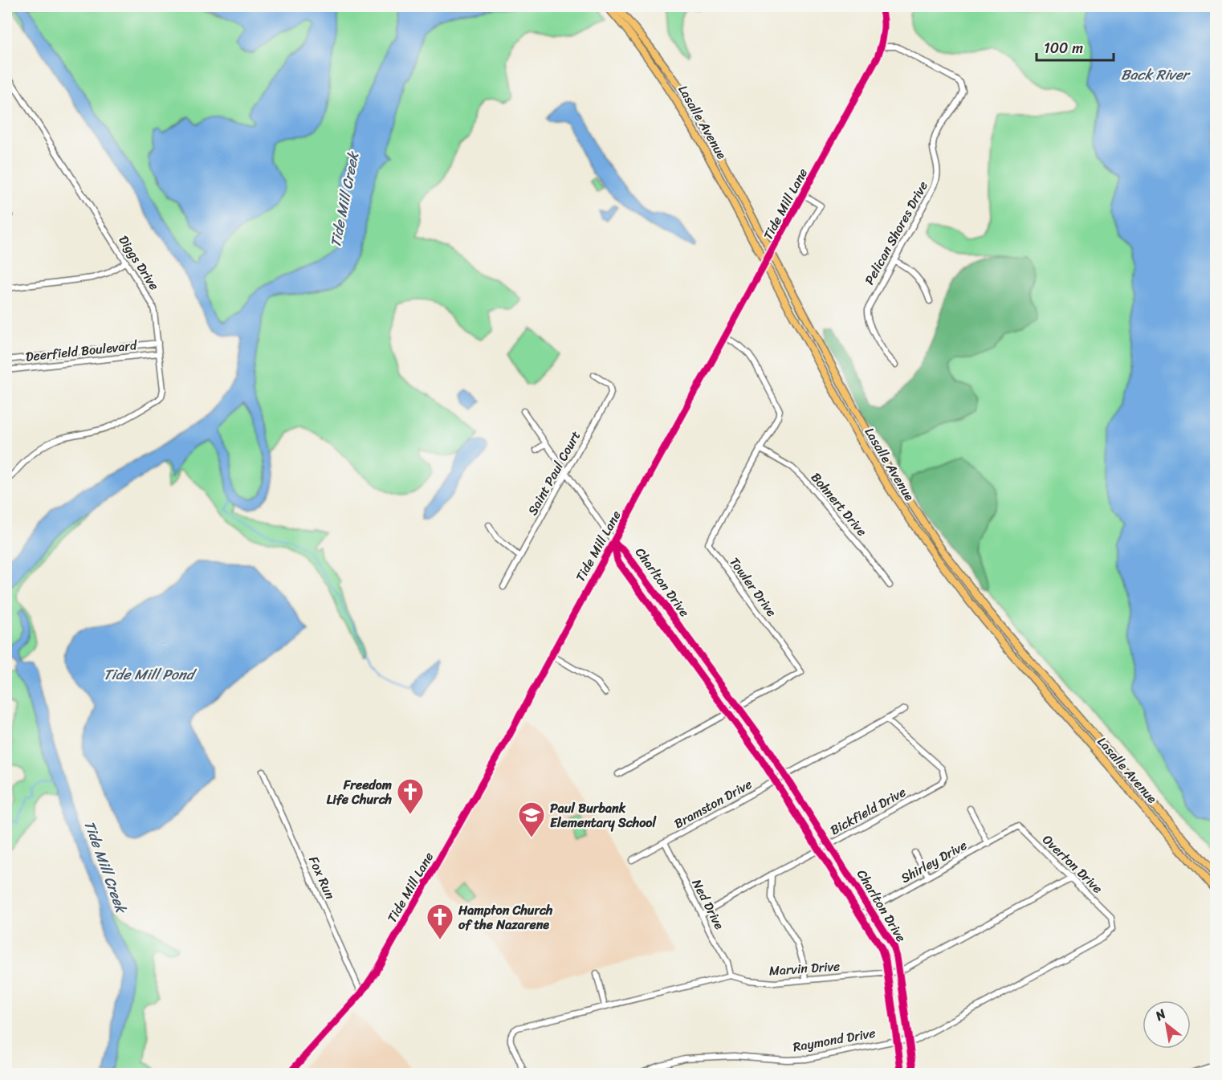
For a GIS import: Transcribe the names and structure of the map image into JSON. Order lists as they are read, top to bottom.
{
  "streets": {
    "main road": ["Lasalle Avenue"],
    "street": [
      "Tide Mill Lane",
      "Pelican Shores Drive",
      "Diggs Drive",
      "Deerfield Boulevard",
      "Saint Paul Court",
      "Bohnert Drive",
      "Charlton Drive",
      "Towler Drive",
      "Bramston Drive",
      "Bickfield Drive",
      "Shirley Drive",
      "Overton Drive",
      "Fox Run",
      "Ned Drive",
      "Marvin Drive",
      "Raymond Drive"
    ]
  },
  "crossings": [
    ["Lasalle Avenue", "Tide Mill Lane"],
    ["Tide Mill Lane", "Pelican Shores Drive"],
    ["Tide Mill Lane", "Charlton Drive"],
    ["Tide Mill Lane", "Towler Drive"],
    ["Tide Mill Lane", "Fox Run"],
    ["Diggs Drive", "Deerfield Boulevard"],
    ["Saint Paul Court", "Charlton Drive"],
    ["Bohnert Drive", "Towler Drive"],
    ["Charlton Drive", "Towler Drive"],
    ["Charlton Drive", "Bramston Drive"],
    ["Charlton Drive", "Bickfield Drive"],
    ["Charlton Drive", "Shirley Drive"],
    ["Charlton Drive", "Overton Drive"],
    ["Charlton Drive", "Marvin Drive"],
    ["Charlton Drive", "Raymond Drive"],
    ["Bramston Drive", "Bickfield Drive"],
    ["Bramston Drive", "Ned Drive"],
    ["Bickfield Drive", "Ned Drive"],
    ["Shirley Drive", "Overton Drive"],
    ["Overton Drive", "Marvin Drive"],
    ["Overton Drive", "Raymond Drive"],
    ["Ned Drive", "Marvin Drive"]
  ],
  "water": ["Back River", "Tide Mill Creek", "Tide Mill Pond"],
  "places": {
    "church": ["Freedom Life Church", "Hampton Church of the Nazarene"],
    "school or university": ["Paul Burbank Elementary School"]
  },
  "scale_bar": "100 m",
  "north": "top left"
}
